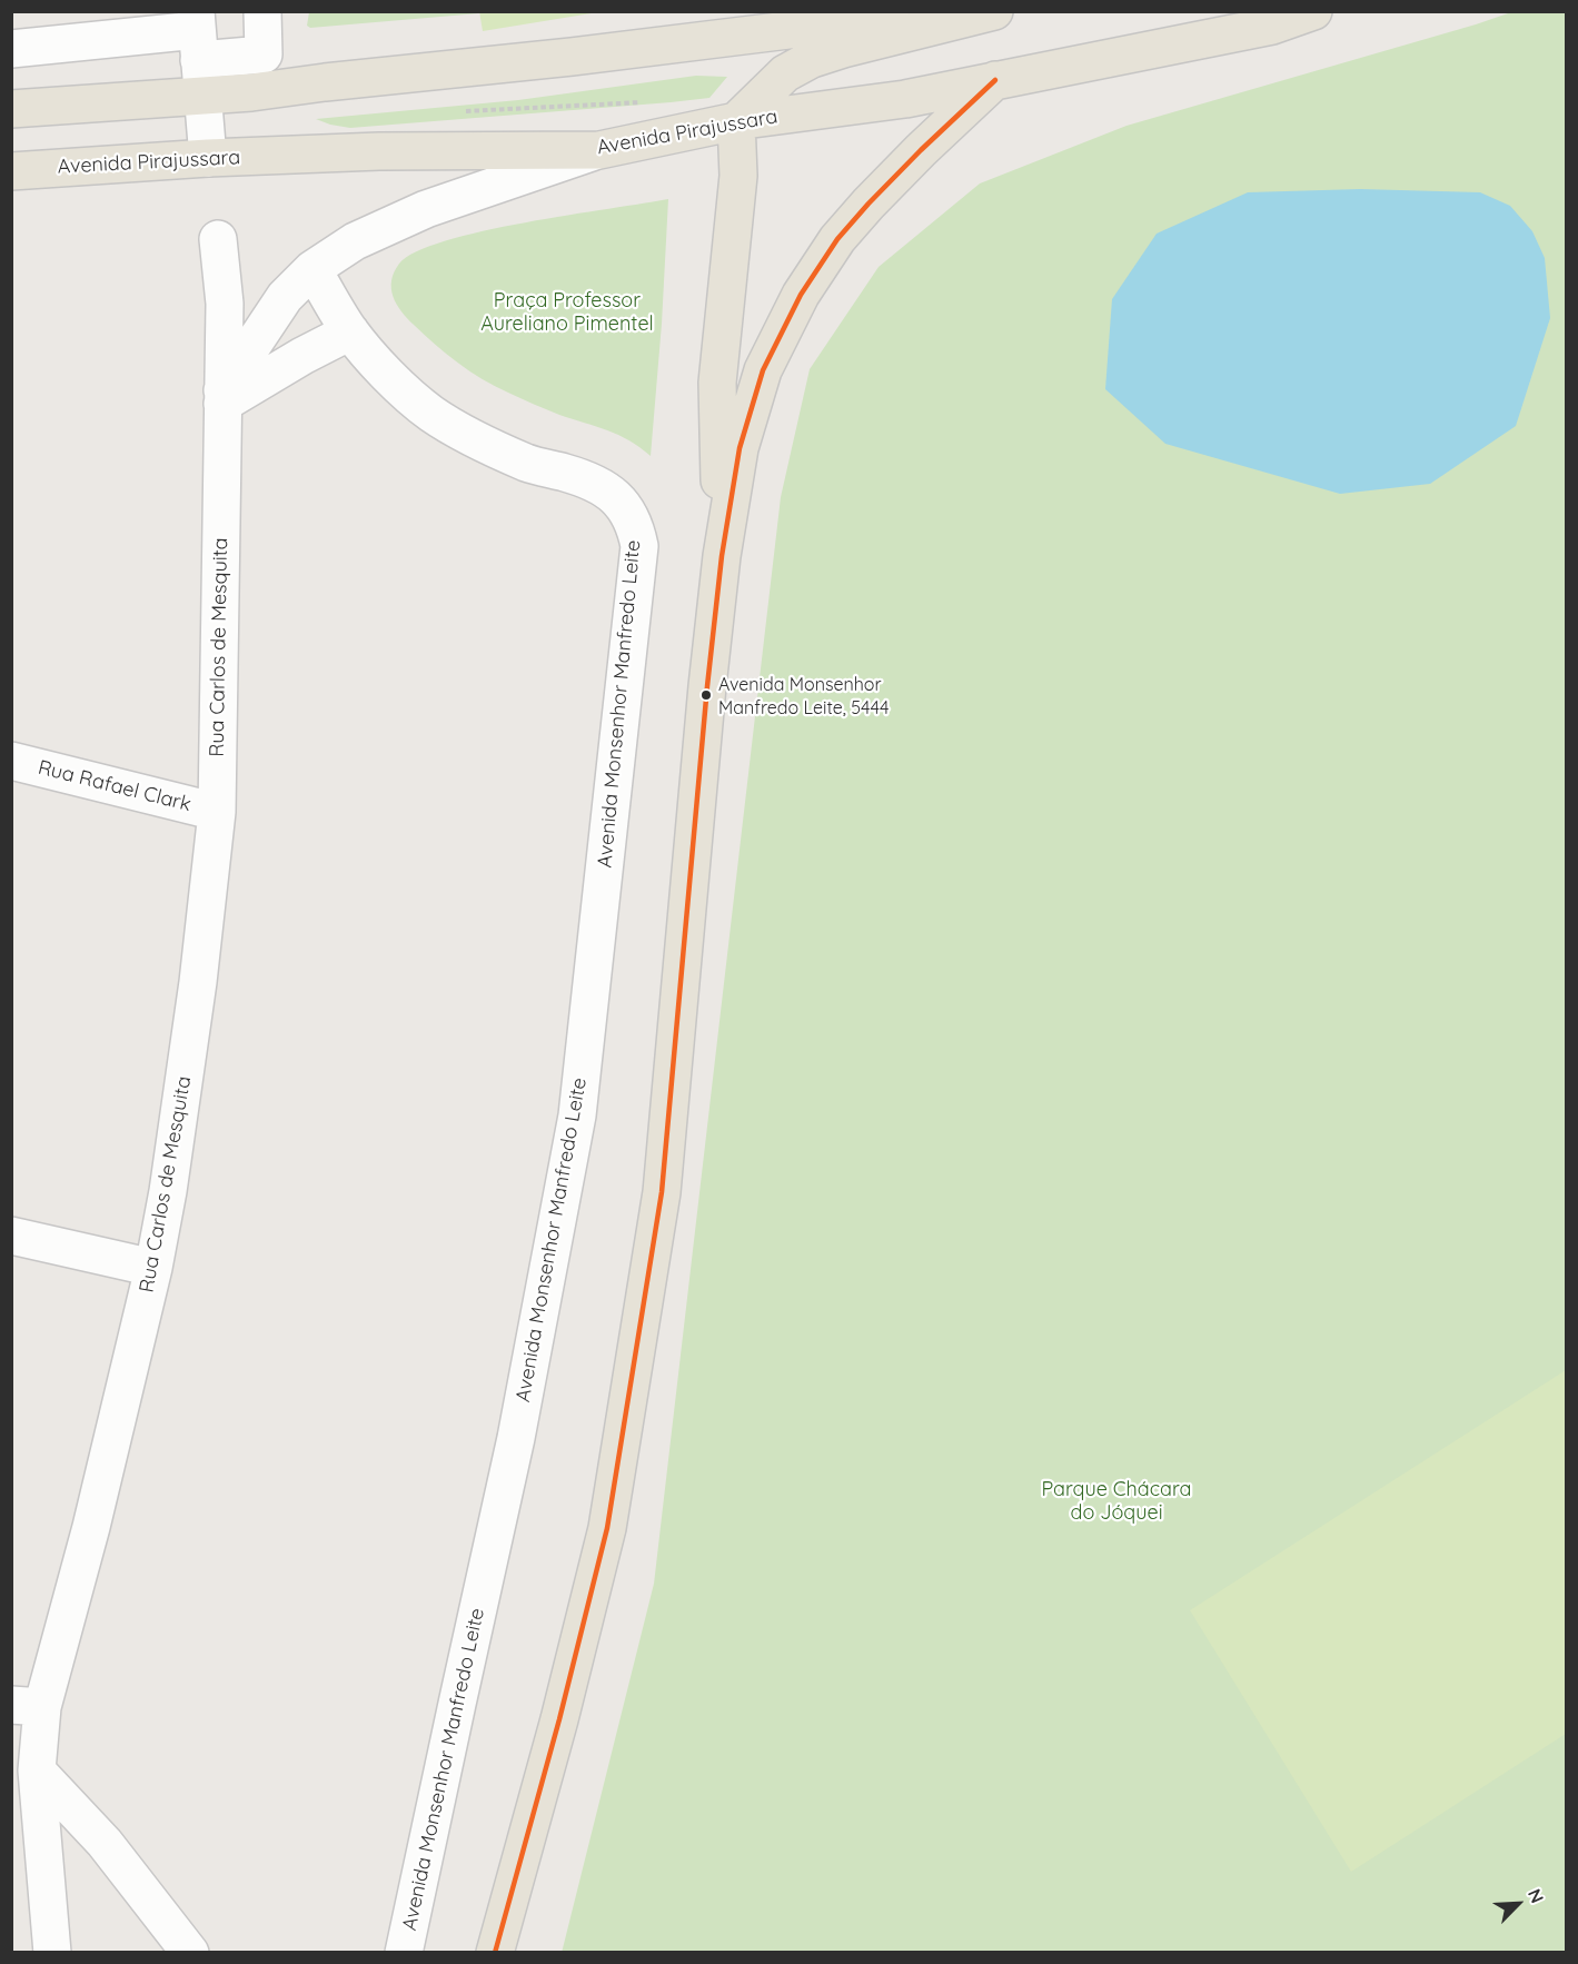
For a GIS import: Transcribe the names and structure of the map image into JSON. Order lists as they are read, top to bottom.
{
  "streets": {
    "main road": ["Avenida Pirajussara"],
    "street": ["Rua Carlos de Mesquita", "Avenida Monsenhor Manfredo Leite", "Rua Rafael Clark"]
  },
  "crossings": [
    ["Rua Carlos de Mesquita", "Rua Rafael Clark"]
  ],
  "parks": ["Praça Professor Aureliano Pimentel", "Parque Chácara do Jóquei"],
  "places": ["Avenida Monsenhor Manfredo Leite, 5444"],
  "north": "top right"
}
